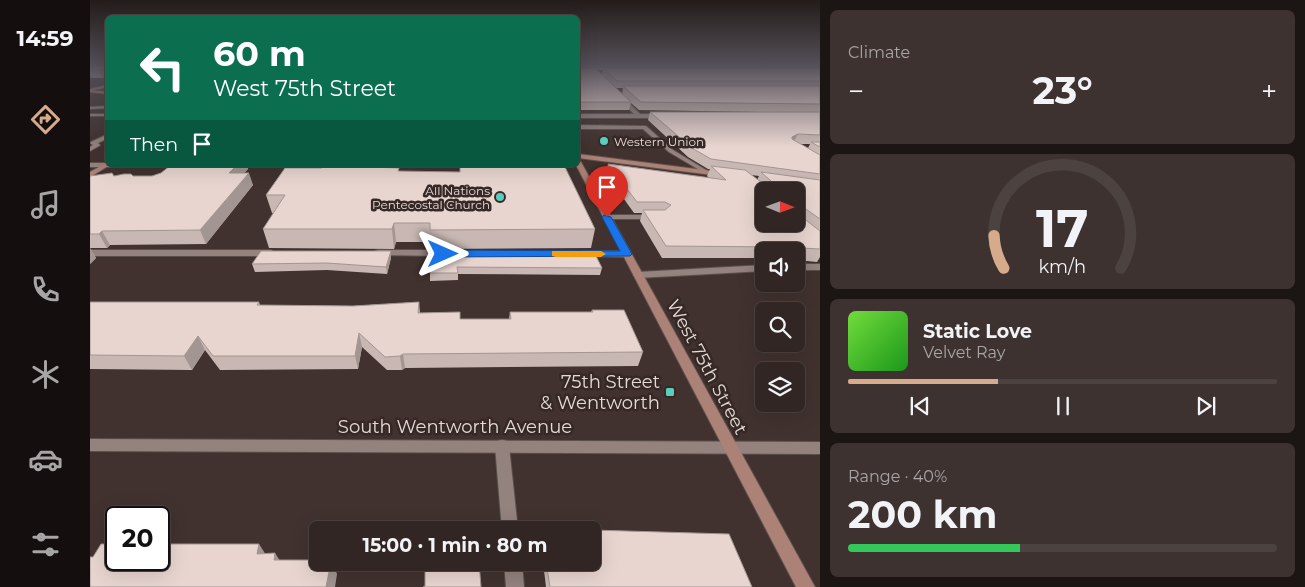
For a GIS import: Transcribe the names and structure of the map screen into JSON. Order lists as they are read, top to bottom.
{
  "streets": {
    "street": ["West 75th Street", "South Wentworth Avenue"]
  },
  "crossings": [
    ["West 75th Street", "South Wentworth Avenue"]
  ],
  "places": {
    "other": ["Western Union", "All Nations Pentecostal Church"],
    "transit": ["75th Street & Wentworth"]
  },
  "north": "right",
  "page": {
    "tabs": "14:59",
    "tile": [
      "Climate",
      ["Range · 40%", "200 km"]
    ],
    "turn": ["60 m", "West 75th Street"],
    "heat": ["−", "23°", "+"],
    "then": "Then",
    "song": ["Static Love", "Velvet Ray"],
    "limit": "20",
    "trip": "15:00 · 1 min · 80 m",
    "gauge": ["17", "km/h"]
  }
}
